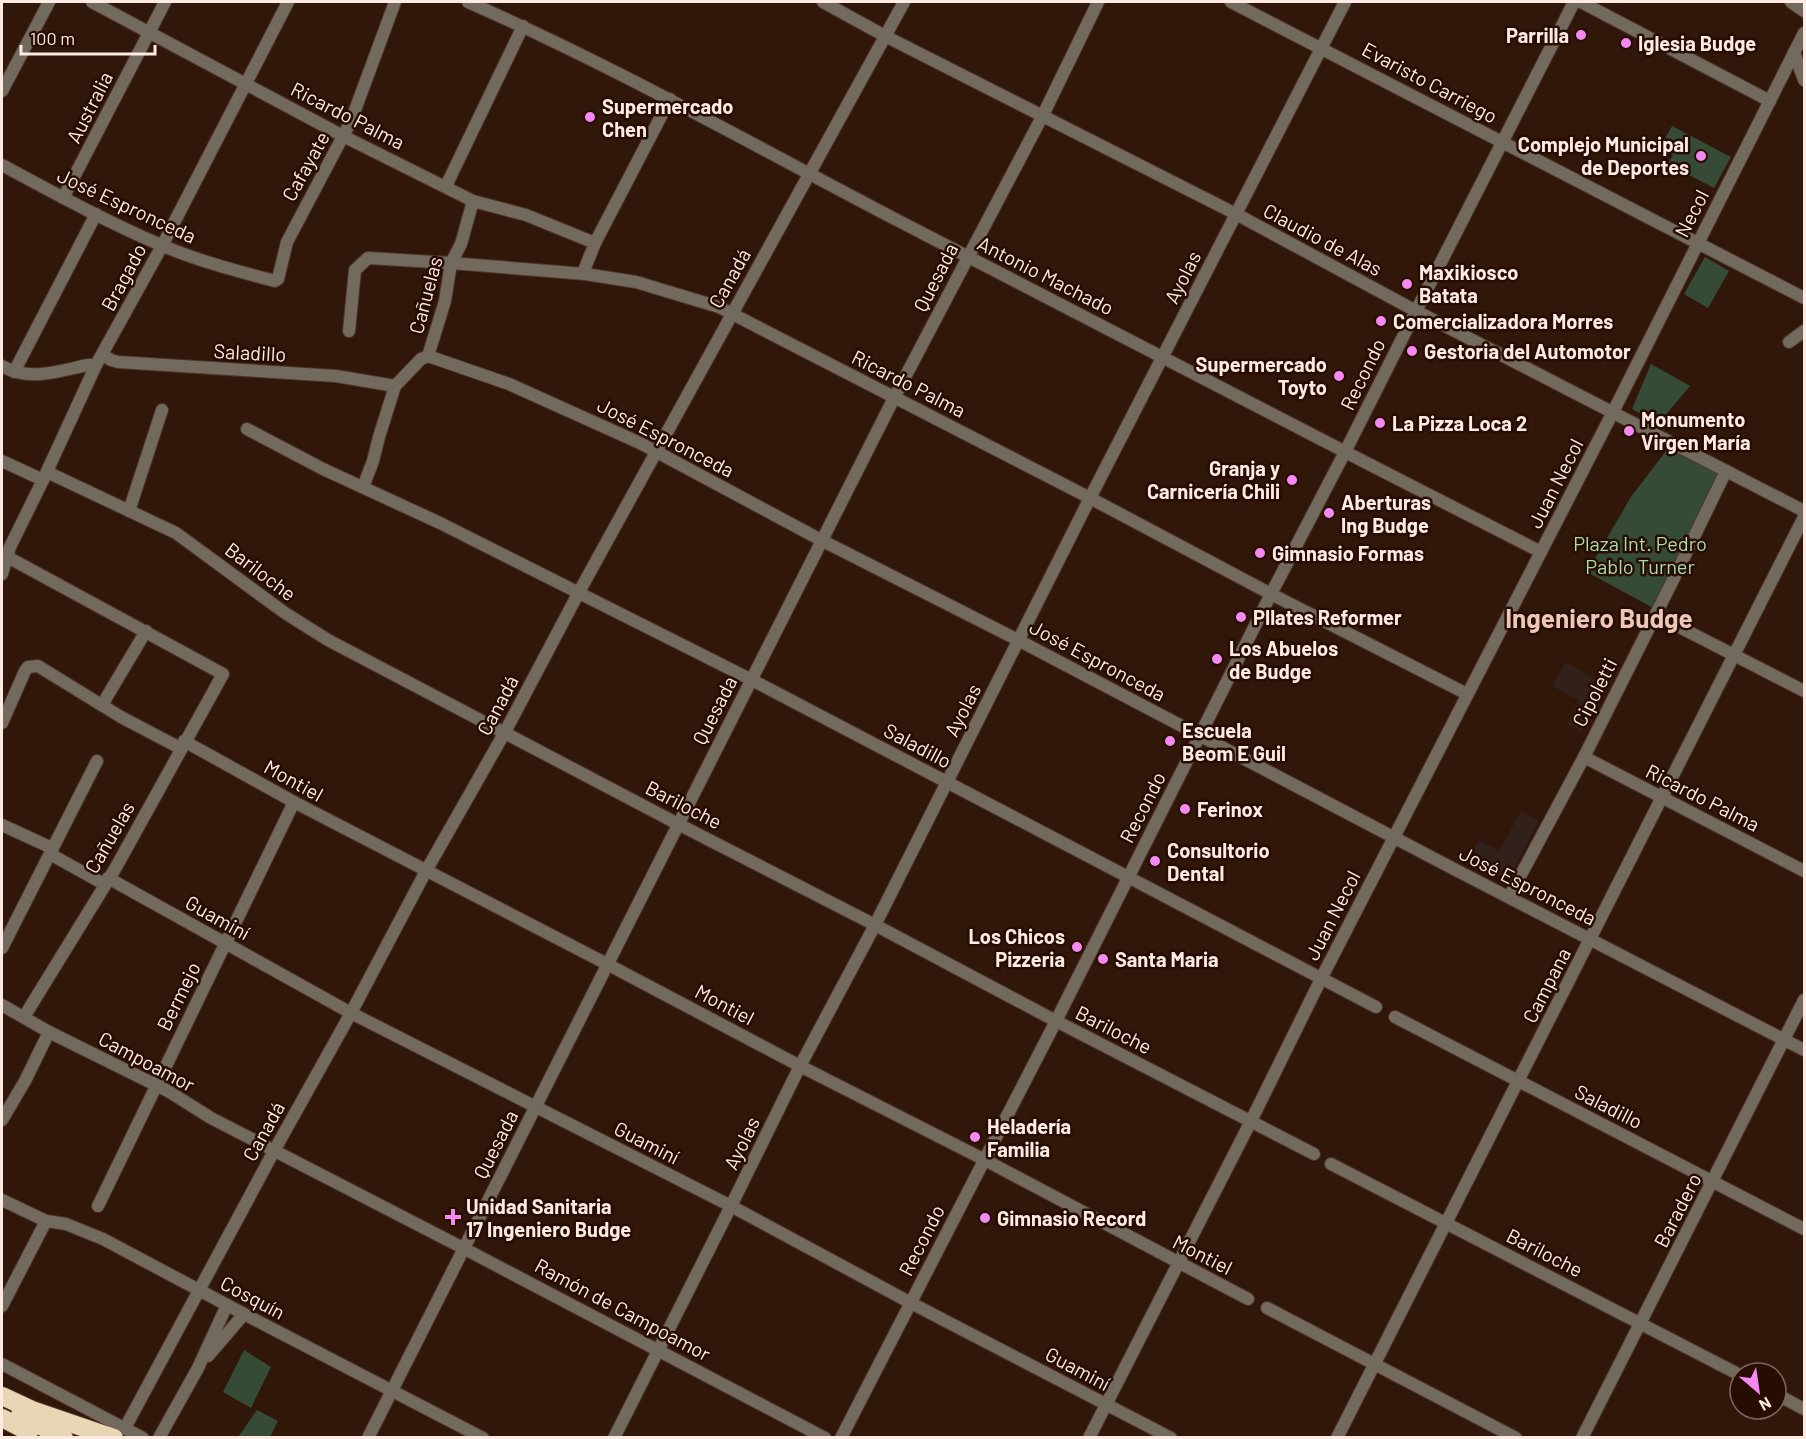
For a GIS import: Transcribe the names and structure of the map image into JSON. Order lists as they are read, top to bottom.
{
  "streets": {
    "street": [
      "Evaristo Carriego",
      "Australia",
      "Ricardo Palma",
      "Cafayate",
      "José Espronceda",
      "Necol",
      "Claudio de Alas",
      "Antonio Machado",
      "Bragado",
      "Quesada",
      "Ayolas",
      "Canadá",
      "Cañuelas",
      "Saladillo",
      "Recondo",
      "Juan Necol",
      "Bariloche",
      "Cipoletti",
      "Montiel",
      "Guaminí",
      "Campana",
      "Bermejo",
      "Campoamor",
      "Baradero",
      "Cosquín",
      "Ramón de Campoamor"
    ]
  },
  "crossings": [
    ["Evaristo Carriego", "Necol"],
    ["Evaristo Carriego", "Ayolas"],
    ["Evaristo Carriego", "Recondo"],
    ["Australia", "Ricardo Palma"],
    ["Australia", "José Espronceda"],
    ["Ricardo Palma", "Cafayate"],
    ["Ricardo Palma", "Bragado"],
    ["Ricardo Palma", "Quesada"],
    ["Ricardo Palma", "Ayolas"],
    ["Ricardo Palma", "Canadá"],
    ["Ricardo Palma", "Cañuelas"],
    ["Ricardo Palma", "Recondo"],
    ["Ricardo Palma", "Juan Necol"],
    ["Ricardo Palma", "Cipoletti"],
    ["Ricardo Palma", "Campana"],
    ["Cafayate", "José Espronceda"],
    ["José Espronceda", "Bragado"],
    ["José Espronceda", "Quesada"],
    ["José Espronceda", "Ayolas"],
    ["José Espronceda", "Canadá"],
    ["José Espronceda", "Cañuelas"],
    ["José Espronceda", "Recondo"],
    ["José Espronceda", "Juan Necol"],
    ["José Espronceda", "Cipoletti"],
    ["José Espronceda", "Campana"],
    ["José Espronceda", "Baradero"],
    ["Necol", "Claudio de Alas"],
    ["Necol", "Juan Necol"],
    ["Claudio de Alas", "Quesada"],
    ["Claudio de Alas", "Ayolas"],
    ["Claudio de Alas", "Canadá"],
    ["Claudio de Alas", "Recondo"],
    ["Claudio de Alas", "Juan Necol"],
    ["Claudio de Alas", "Cipoletti"],
    ["Antonio Machado", "Quesada"],
    ["Antonio Machado", "Ayolas"],
    ["Antonio Machado", "Canadá"],
    ["Antonio Machado", "Recondo"],
    ["Antonio Machado", "Juan Necol"],
    ["Bragado", "Saladillo"],
    ["Bragado", "Bariloche"],
    ["Quesada", "Saladillo"],
    ["Quesada", "Bariloche"],
    ["Quesada", "Montiel"],
    ["Quesada", "Guaminí"],
    ["Quesada", "Cosquín"],
    ["Quesada", "Ramón de Campoamor"],
    ["Ayolas", "Saladillo"],
    ["Ayolas", "Bariloche"],
    ["Ayolas", "Montiel"],
    ["Ayolas", "Guaminí"],
    ["Ayolas", "Ramón de Campoamor"],
    ["Canadá", "Saladillo"],
    ["Canadá", "Bariloche"],
    ["Canadá", "Montiel"],
    ["Canadá", "Guaminí"],
    ["Canadá", "Campoamor"],
    ["Canadá", "Cosquín"],
    ["Canadá", "Ramón de Campoamor"],
    ["Cañuelas", "Saladillo"],
    ["Cañuelas", "Montiel"],
    ["Cañuelas", "Guaminí"],
    ["Cañuelas", "Campoamor"],
    ["Saladillo", "Recondo"],
    ["Saladillo", "Juan Necol"],
    ["Saladillo", "Campana"],
    ["Saladillo", "Baradero"],
    ["Recondo", "Bariloche"],
    ["Recondo", "Montiel"],
    ["Recondo", "Guaminí"],
    ["Juan Necol", "Bariloche"],
    ["Juan Necol", "Montiel"],
    ["Juan Necol", "Guaminí"],
    ["Bariloche", "Campana"],
    ["Bariloche", "Baradero"],
    ["Montiel", "Bermejo"],
    ["Guaminí", "Bermejo"],
    ["Bermejo", "Campoamor"],
    ["Campoamor", "Ramón de Campoamor"]
  ],
  "districts": ["Ingeniero Budge"],
  "parks": ["Plaza Int. Pedro Pablo Turner"],
  "places": {
    "other": [
      "Parrilla",
      "Iglesia Budge",
      "Supermercado Chen",
      "Complejo Municipal de Deportes",
      "Maxikiosco Batata",
      "Comercializadora Morres",
      "Gestoria del Automotor",
      "Supermercado Toyto",
      "La Pizza Loca 2",
      "Monumento Virgen María",
      "Granja y Carnicería Chili",
      "Aberturas Ing Budge",
      "Gimnasio Formas",
      "PIlates Reformer",
      "Los Abuelos de Budge",
      "Escuela Beom E Guil",
      "Ferinox",
      "Consultorio Dental",
      "Los Chicos Pizzeria",
      "Santa Maria",
      "Heladería Familia",
      "Gimnasio Record"
    ],
    "health": ["Unidad Sanitaria 17 Ingeniero Budge"]
  },
  "scale_bar": "100 m",
  "north": "bottom right"
}
